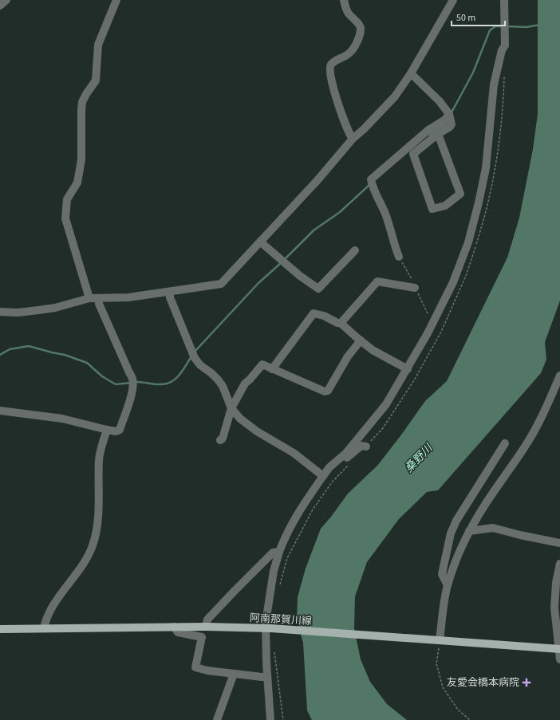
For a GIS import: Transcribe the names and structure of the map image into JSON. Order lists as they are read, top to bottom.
{
  "streets": {
    "main road": ["阿南那賀川線"]
  },
  "water": ["桑野川"],
  "places": {
    "health": ["友愛会橋本病院"]
  },
  "scale_bar": "50 m"
}
